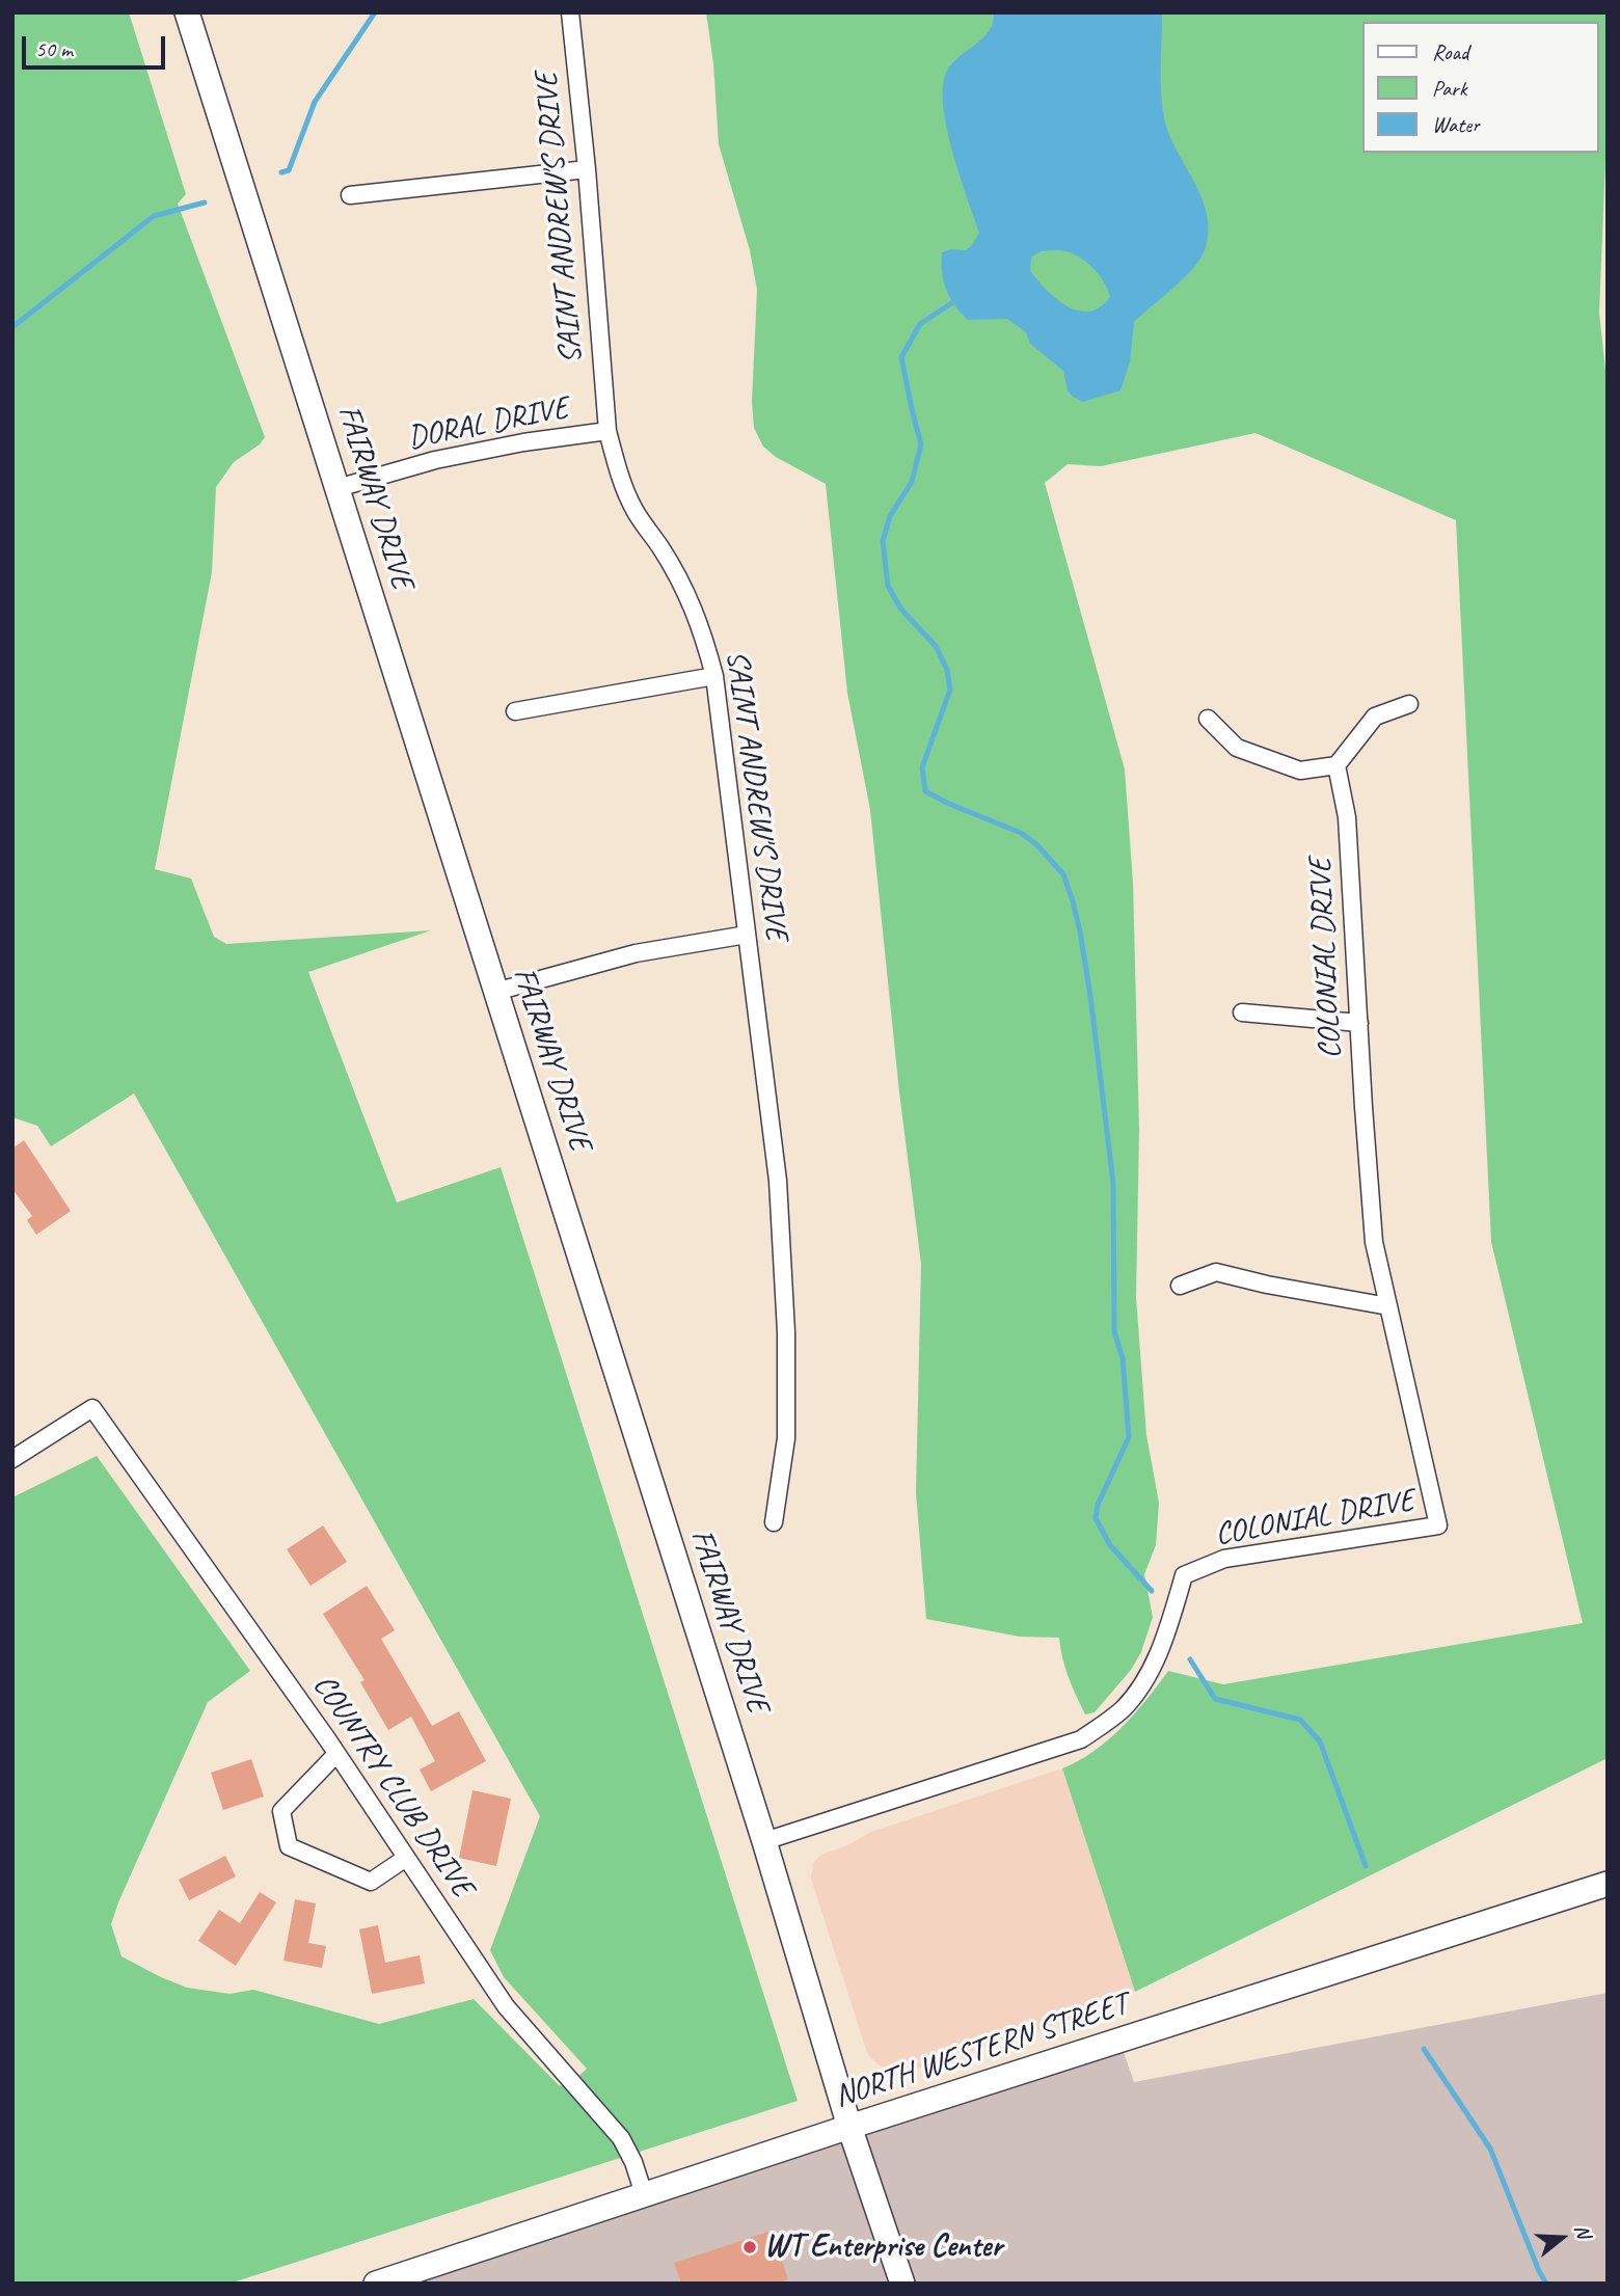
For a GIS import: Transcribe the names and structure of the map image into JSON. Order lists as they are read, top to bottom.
{
  "streets": {
    "main road": ["FAIRWAY DRIVE", "NORTH WESTERN STREET"],
    "street": [
      "SAINT ANDREW'S DRIVE",
      "DORAL DRIVE",
      "COLONIAL DRIVE",
      "COUNTRY CLUB DRIVE"
    ]
  },
  "crossings": [
    ["SAINT ANDREW'S DRIVE", "DORAL DRIVE"],
    ["DORAL DRIVE", "FAIRWAY DRIVE"],
    ["FAIRWAY DRIVE", "COLONIAL DRIVE"],
    ["FAIRWAY DRIVE", "NORTH WESTERN STREET"],
    ["COUNTRY CLUB DRIVE", "NORTH WESTERN STREET"]
  ],
  "places": ["WT Enterprise Center"],
  "legend": ["Road", "Park", "Water"],
  "scale_bar": "50 m",
  "north": "right"
}
